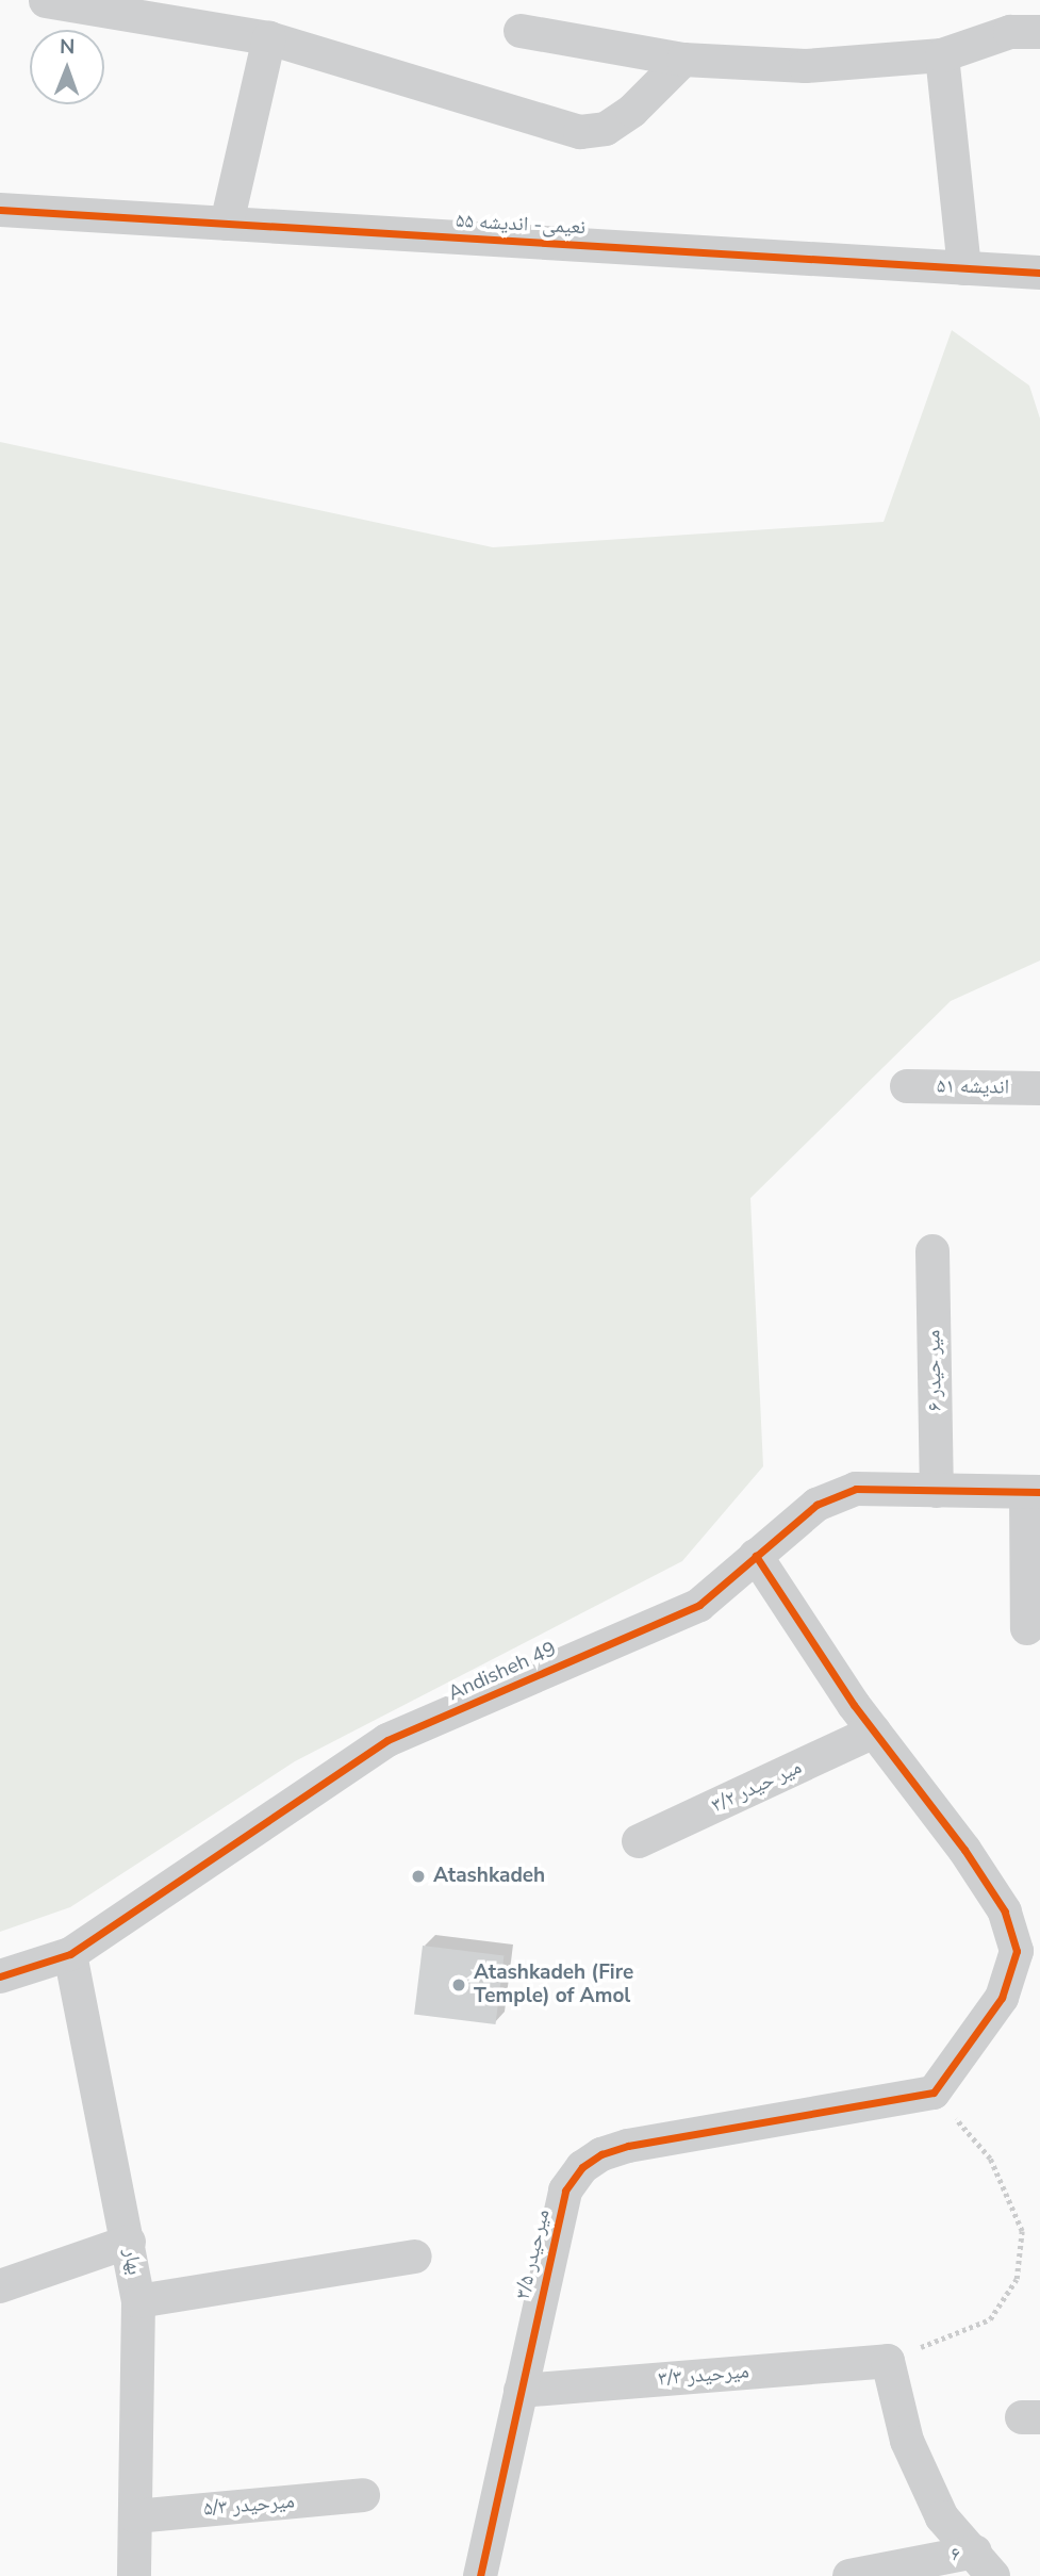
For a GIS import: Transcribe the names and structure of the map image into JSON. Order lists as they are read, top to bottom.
{
  "streets": {
    "street": [
      "نعیمی- اندیشه ۵۵",
      "اندیشه ۵۱",
      "میر حیدر ۶",
      "Andisheh 49",
      "میر حیدر ۳/۲",
      "میرحیدر ۳/۵",
      "بهار",
      "میرحیدر ۳/۳",
      "میرحیدر ۵/۳",
      "۶"
    ]
  },
  "crossings": [
    ["میر حیدر ۶", "Andisheh 49"],
    ["Andisheh 49", "بهار"],
    ["میرحیدر ۳/۵", "میرحیدر ۳/۳"],
    ["بهار", "میرحیدر ۵/۳"]
  ],
  "places": ["Atashkadeh", "Atashkadeh (Fire Temple) of Amol"],
  "north": "top"
}
